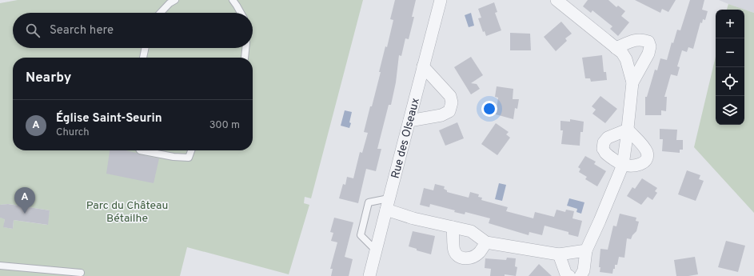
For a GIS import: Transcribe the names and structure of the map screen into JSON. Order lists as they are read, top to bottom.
{
  "streets": {
    "street": ["Rue des OIseaux"]
  },
  "parks": ["Parc du Château Bétailhe"],
  "page": {
    "map_buttons": ["+", "−"],
    "search": "Search here",
    "heading": "Nearby",
    "list": [
      {
        "mark": "A",
        "name": "Église Saint-Seurin",
        "note": "Church",
        "value": "300 m"
      }
    ],
    "pins": "A"
  }
}
